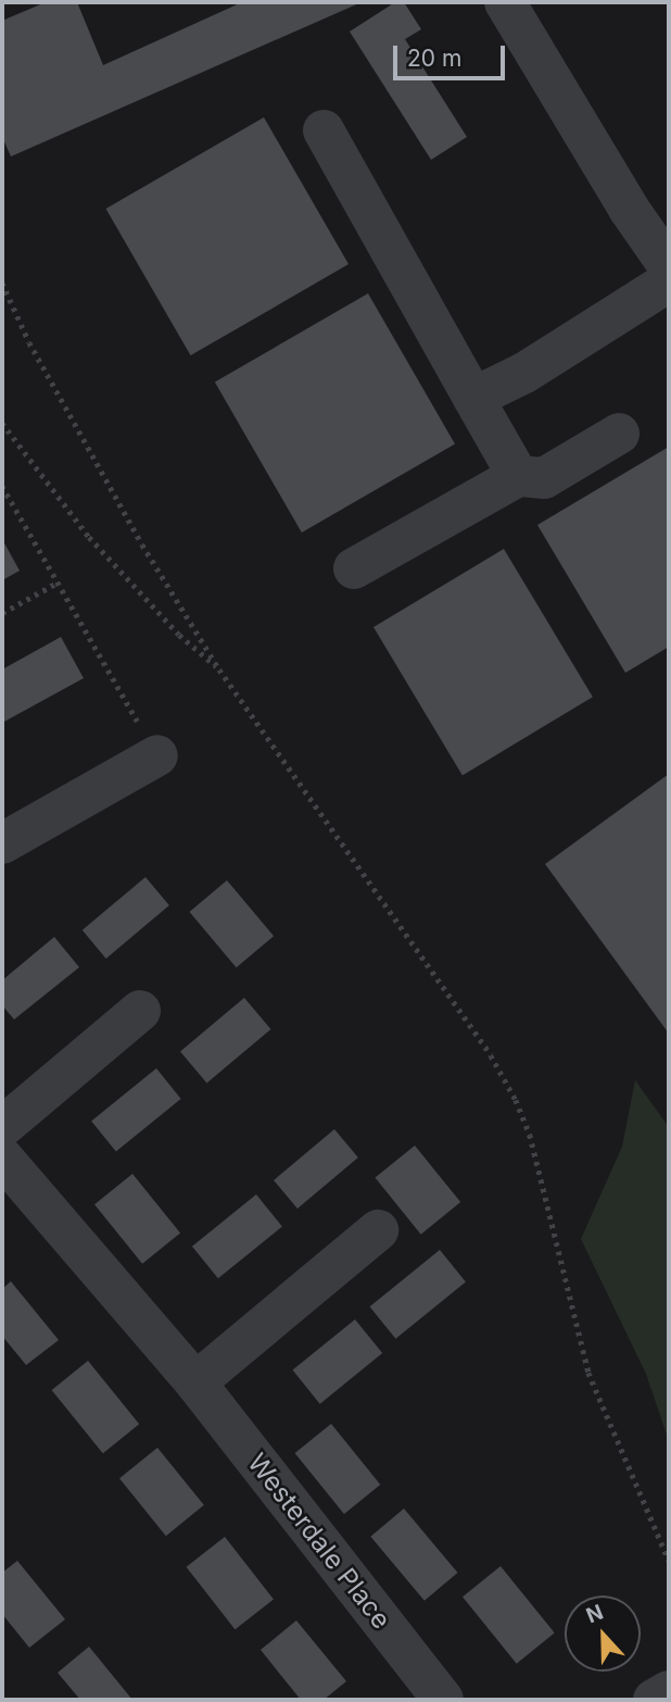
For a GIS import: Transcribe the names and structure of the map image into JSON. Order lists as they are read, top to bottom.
{
  "streets": {
    "street": ["Westerdale Place"]
  },
  "scale_bar": "20 m",
  "north": "top"
}
